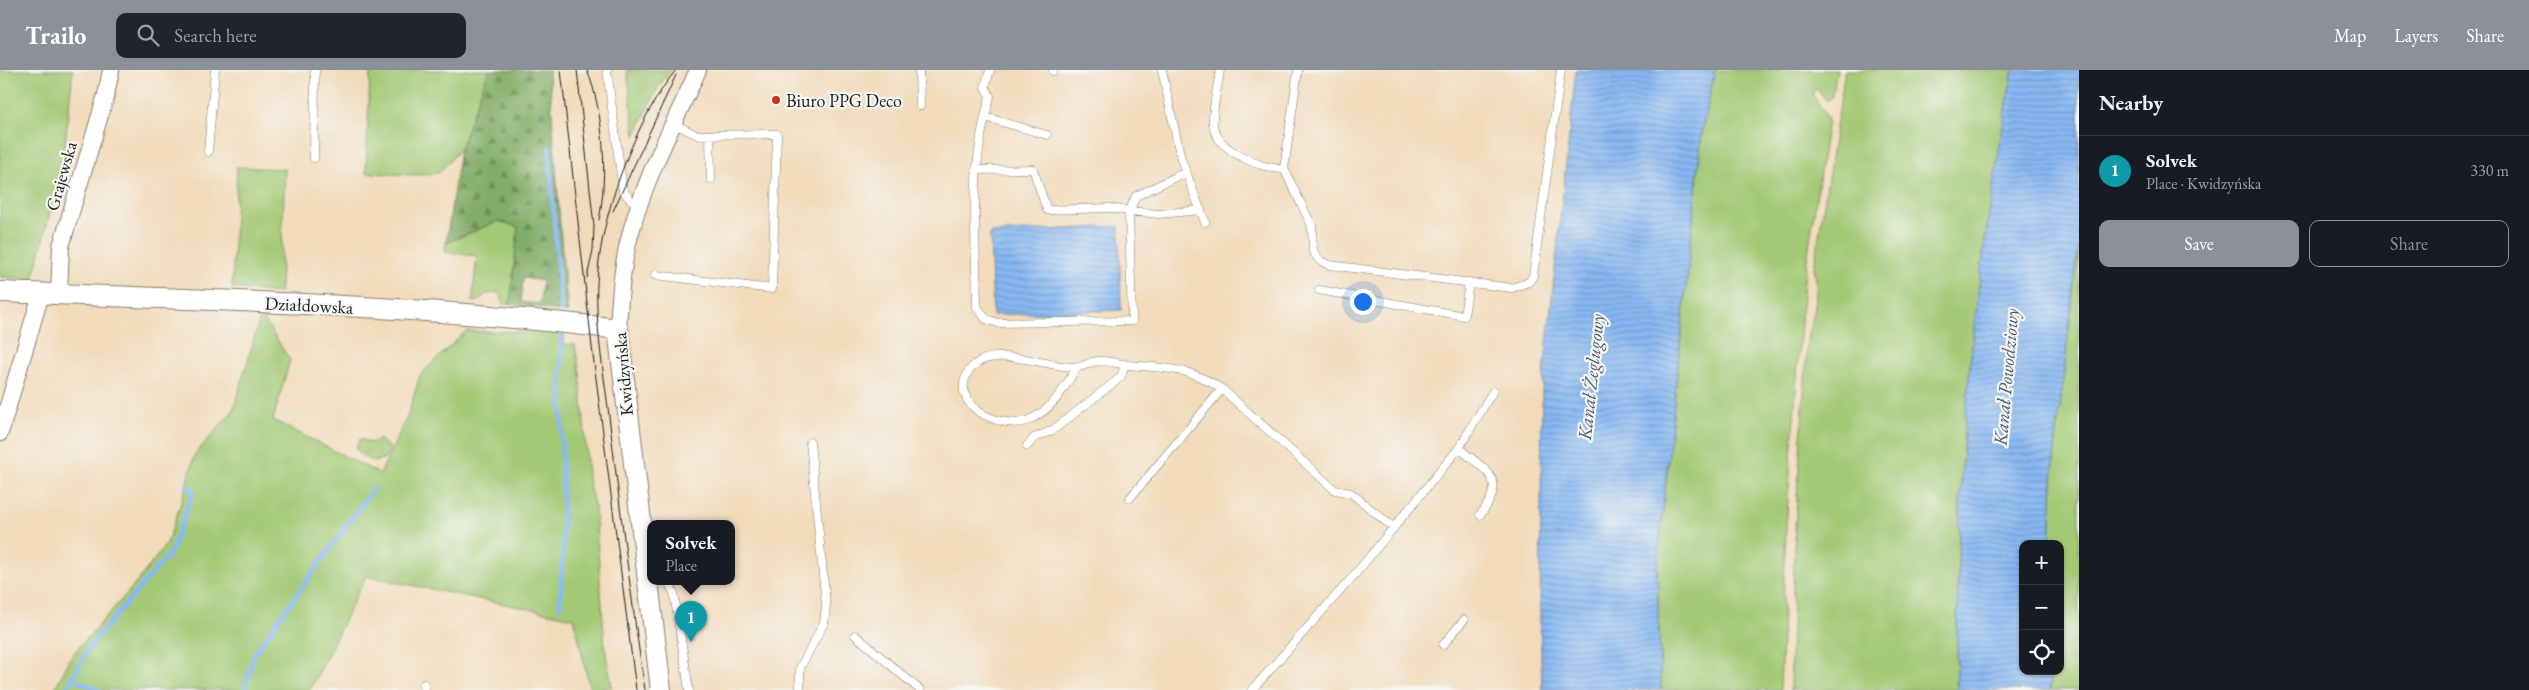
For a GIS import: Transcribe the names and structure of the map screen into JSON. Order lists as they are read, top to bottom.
{
  "streets": {
    "street": ["Grajewska", "Działdowska", "Kwidzyńska"]
  },
  "crossings": [
    ["Grajewska", "Działdowska"],
    ["Działdowska", "Kwidzyńska"]
  ],
  "water": ["Kanał Żeglugowy", "Kanał Powodziowy"],
  "places": ["Biuro PPG Deco"],
  "page": {
    "header": "Trailo",
    "search": "Search here",
    "nav": ["Map", "Layers", "Share"],
    "heading": "Nearby",
    "list": [
      {
        "mark": "1",
        "name": "Solvek",
        "note": "Place · Kwidzyńska",
        "value": "330 m"
      }
    ],
    "buttons": ["Save", "Share"],
    "popup": ["Solvek", "Place"],
    "map_buttons": ["+", "−"],
    "pins": "1"
  }
}
